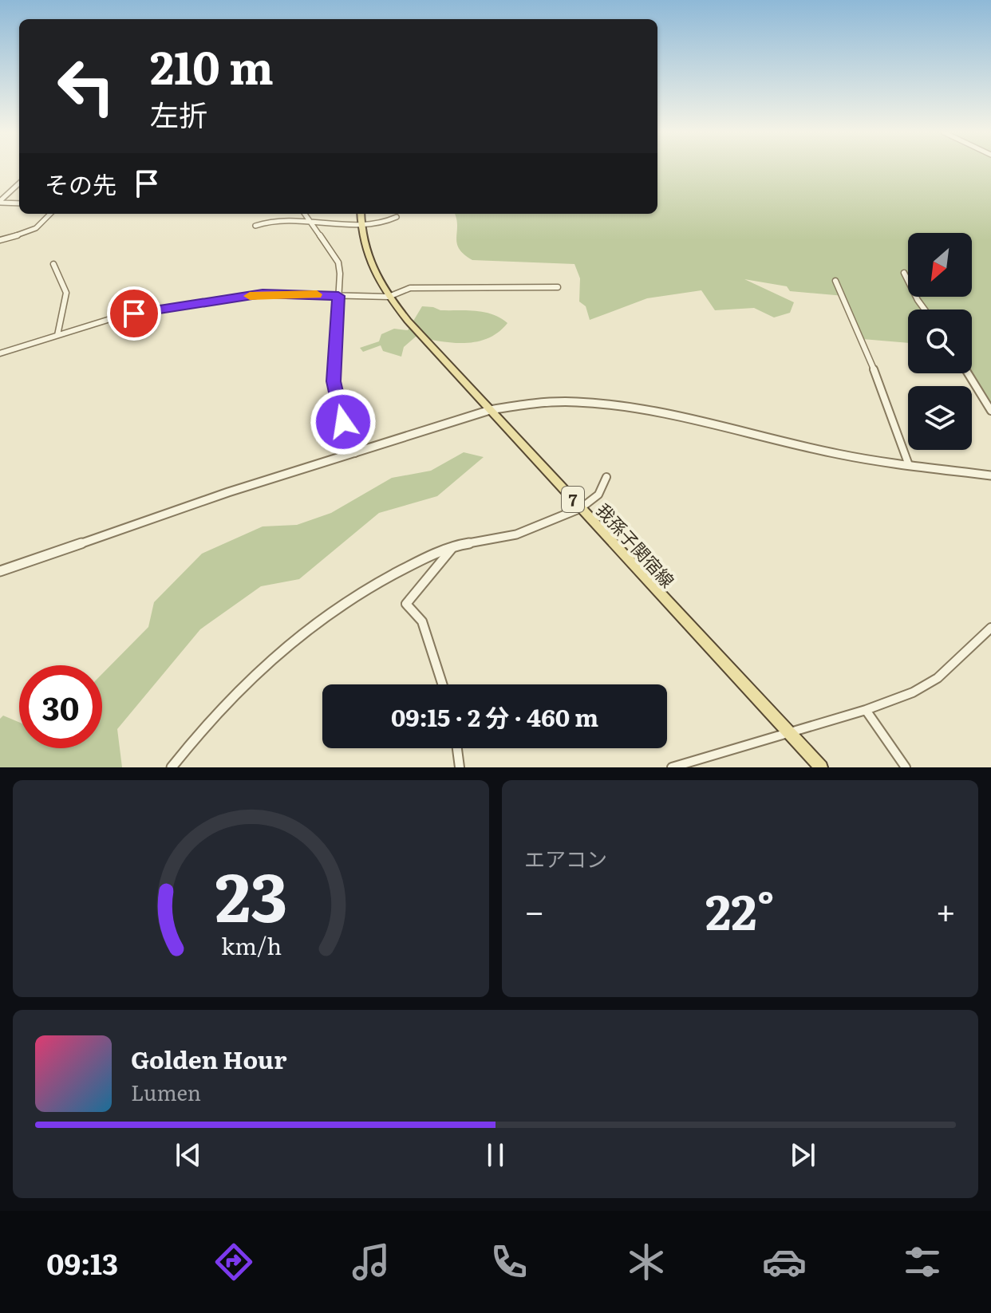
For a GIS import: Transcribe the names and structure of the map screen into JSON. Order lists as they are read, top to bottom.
{
  "streets": {
    "main road": ["7", "我孫子関宿線"]
  },
  "north": "bottom left",
  "page": {
    "turn": ["210 m", "左折"],
    "then": "その先",
    "limit": "30",
    "trip": "09:15 · 2 分 · 460 m",
    "tile": "エアコン",
    "heat": ["−", "22°", "+"],
    "song": ["Golden Hour", "Lumen"],
    "tabs": "09:13",
    "gauge": ["23", "km/h"]
  }
}
